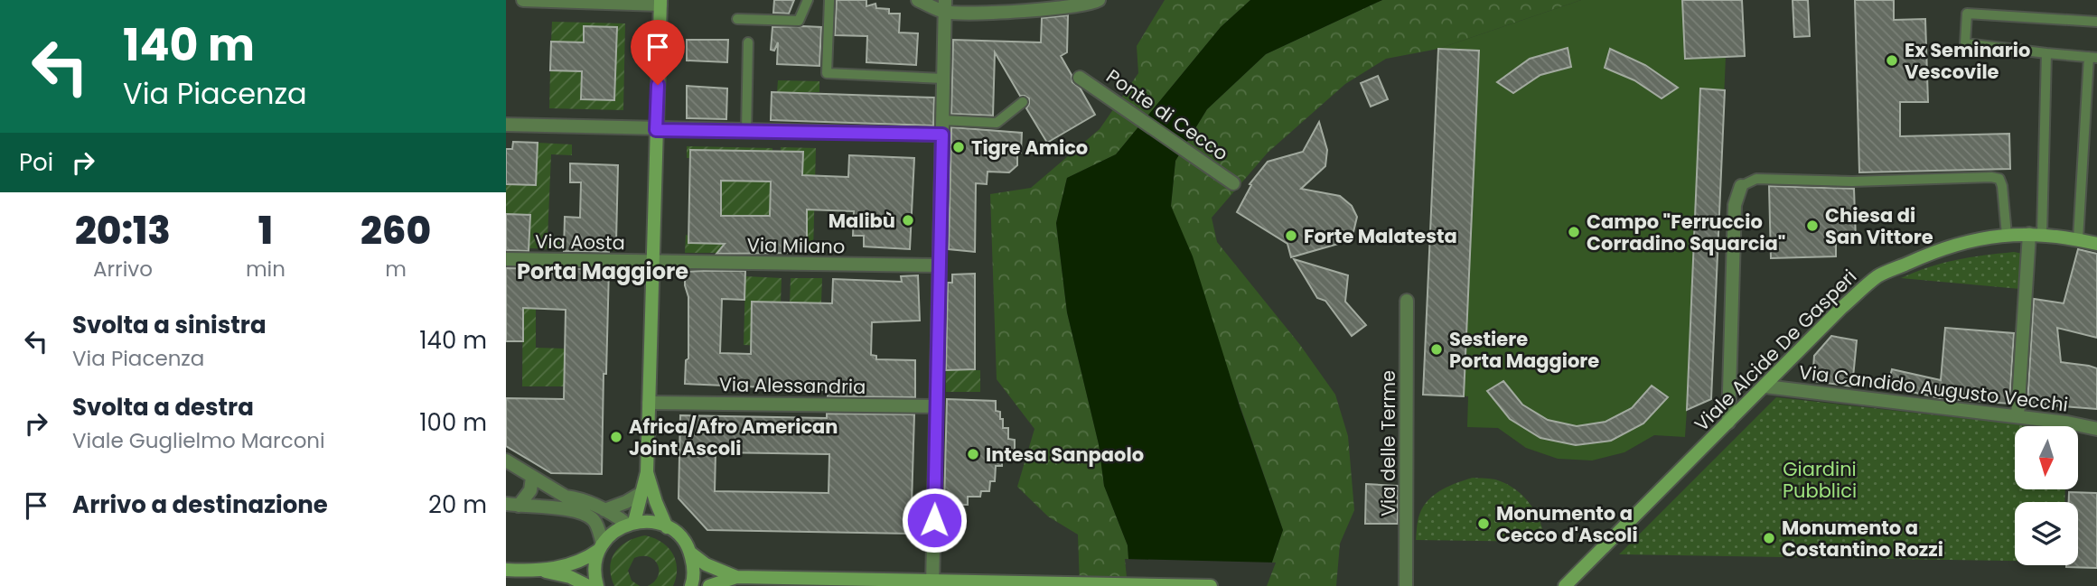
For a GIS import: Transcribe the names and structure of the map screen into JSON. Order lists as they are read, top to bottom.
{
  "streets": {
    "street": [
      "Ponte di Cecco",
      "Via Aosta",
      "Via Milano",
      "Viale Alcide De Gasperi",
      "Via Alessandria",
      "Via Candido Augusto Vecchi",
      "Via delle Terme"
    ]
  },
  "crossings": [
    ["Via Aosta", "Via Milano"],
    ["Viale Alcide De Gasperi", "Via Candido Augusto Vecchi"]
  ],
  "districts": ["Porta Maggiore"],
  "parks": ["Giardini Pubblici"],
  "places": [
    "Ex Seminario Vescovile",
    "Tigre Amico",
    "Malibù",
    "Chiesa di San Vittore",
    "Campo \"Ferruccio Corradino Squarcia\"",
    "Forte Malatesta",
    "Sestiere Porta Maggiore",
    "Africa/Afro American Joint Ascoli",
    "Intesa Sanpaolo",
    "Monumento a Cecco d'Ascoli",
    "Monumento a Costantino Rozzi"
  ],
  "north": "bottom",
  "page": {
    "turn": ["140 m", "Via Piacenza"],
    "then": "Poi",
    "eta": [
      "20:13",
      "Arrivo",
      "1",
      "min",
      "260",
      "m"
    ],
    "list": [
      {
        "name": "Svolta a sinistra",
        "note": "Via Piacenza",
        "value": "140 m"
      },
      {
        "name": "Svolta a destra",
        "note": "Viale Guglielmo Marconi",
        "value": "100 m"
      },
      {
        "name": "Arrivo a destinazione",
        "value": "20 m"
      }
    ]
  }
}
